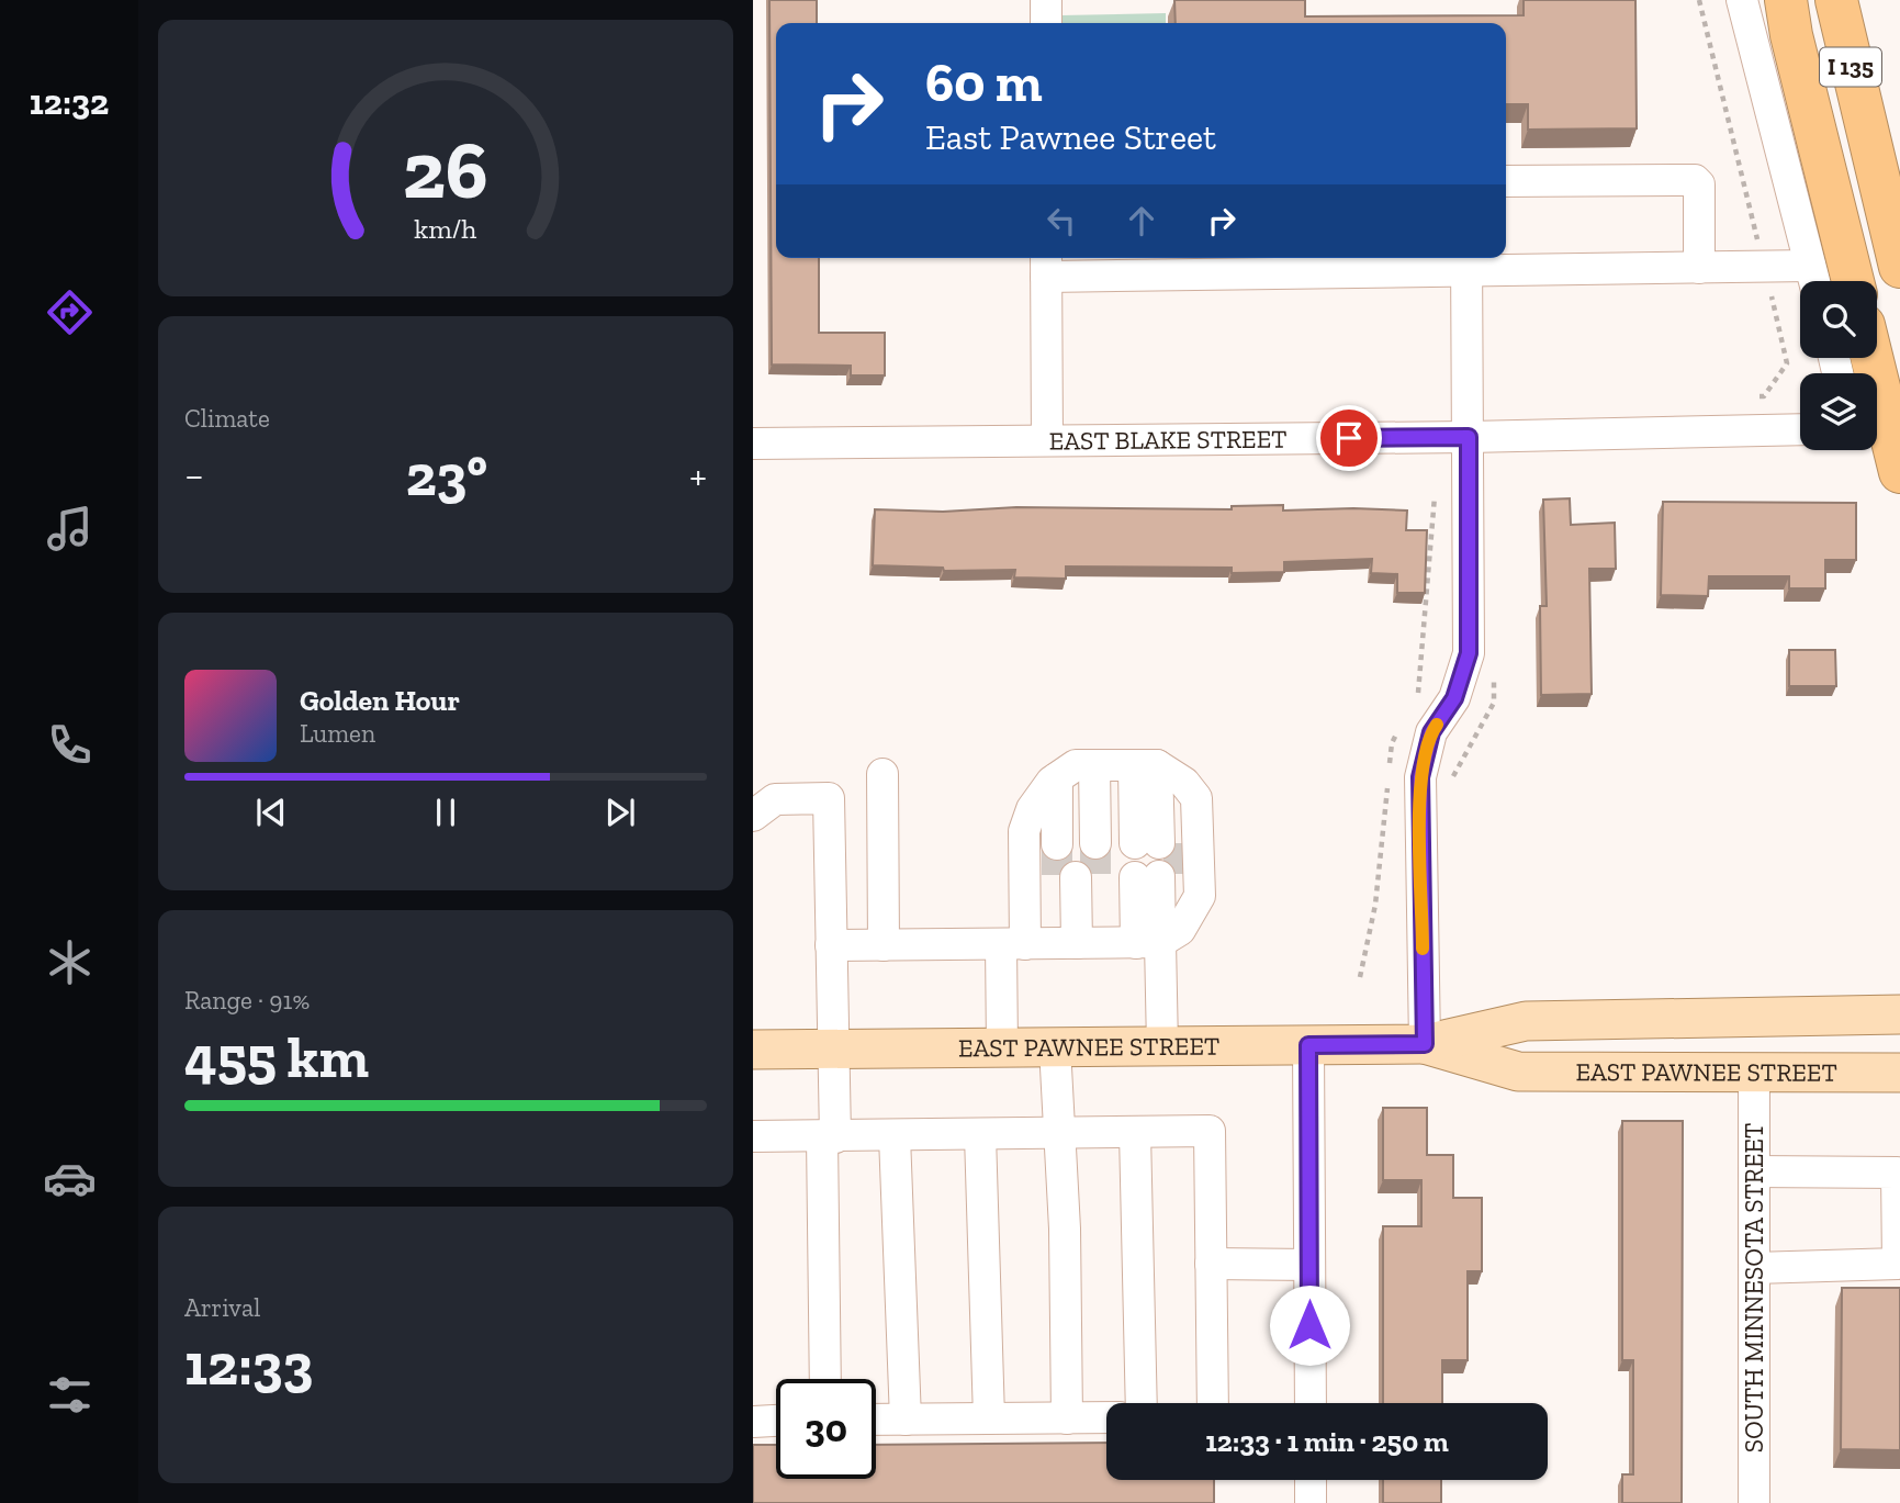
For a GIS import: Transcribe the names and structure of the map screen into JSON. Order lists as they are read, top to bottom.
{
  "streets": {
    "highway": ["I 135"],
    "main road": ["EAST PAWNEE STREET"],
    "street": ["EAST BLAKE STREET", "SOUTH MINNESOTA STREET"]
  },
  "crossings": [
    ["EAST PAWNEE STREET", "SOUTH MINNESOTA STREET"]
  ],
  "page": {
    "tabs": "12:32",
    "turn": ["60 m", "East Pawnee Street"],
    "tile": [
      "Climate",
      ["Range · 91%", "455 km"],
      ["Arrival", "12:33"]
    ],
    "heat": ["−", "23°", "+"],
    "song": ["Golden Hour", "Lumen"],
    "limit": "30",
    "trip": "12:33 · 1 min · 250 m",
    "gauge": ["26", "km/h"]
  }
}
